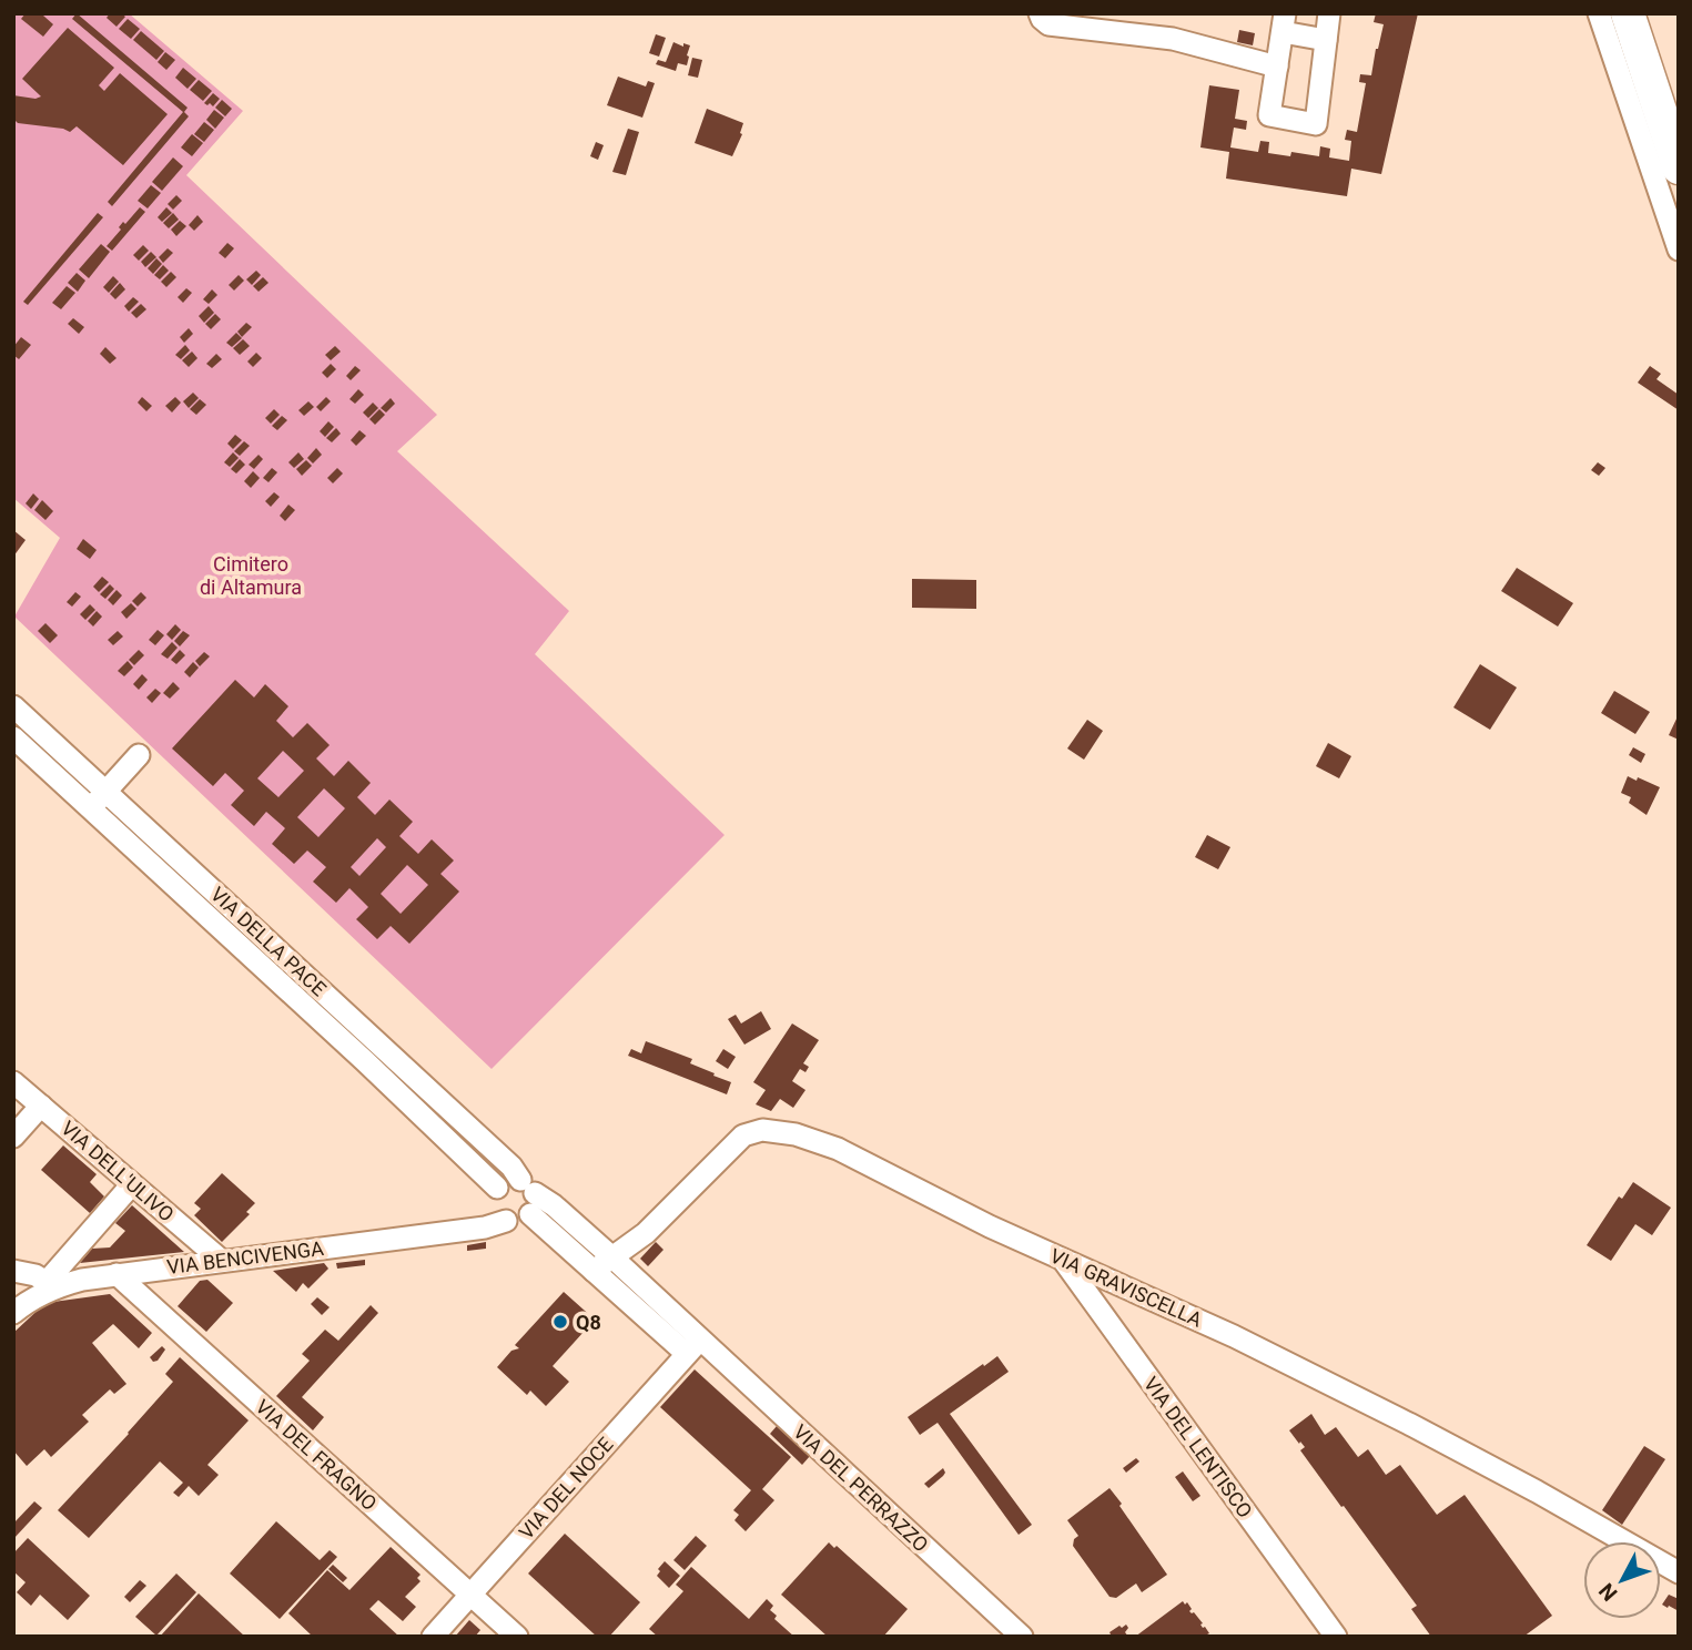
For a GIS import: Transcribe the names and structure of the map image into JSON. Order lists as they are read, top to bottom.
{
  "streets": {
    "street": [
      "VIA DELLA PACE",
      "VIA DELL'ULIVO",
      "VIA BENCIVENGA",
      "VIA GRAVISCELLA",
      "VIA DEL LENTISCO",
      "VIA DEL FRAGNO",
      "VIA DEL NOCE",
      "VIA DEL PERRAZZO"
    ]
  },
  "crossings": [
    ["VIA DELLA PACE", "VIA BENCIVENGA"],
    ["VIA DELLA PACE", "VIA GRAVISCELLA"],
    ["VIA DELLA PACE", "VIA DEL NOCE"],
    ["VIA DELLA PACE", "VIA DEL PERRAZZO"],
    ["VIA DELL'ULIVO", "VIA BENCIVENGA"],
    ["VIA BENCIVENGA", "VIA DEL FRAGNO"],
    ["VIA GRAVISCELLA", "VIA DEL LENTISCO"],
    ["VIA DEL FRAGNO", "VIA DEL NOCE"],
    ["VIA DEL NOCE", "VIA DEL PERRAZZO"]
  ],
  "parks": ["Cimitero di Altamura"],
  "places": ["Q8"],
  "north": "bottom left"
}
